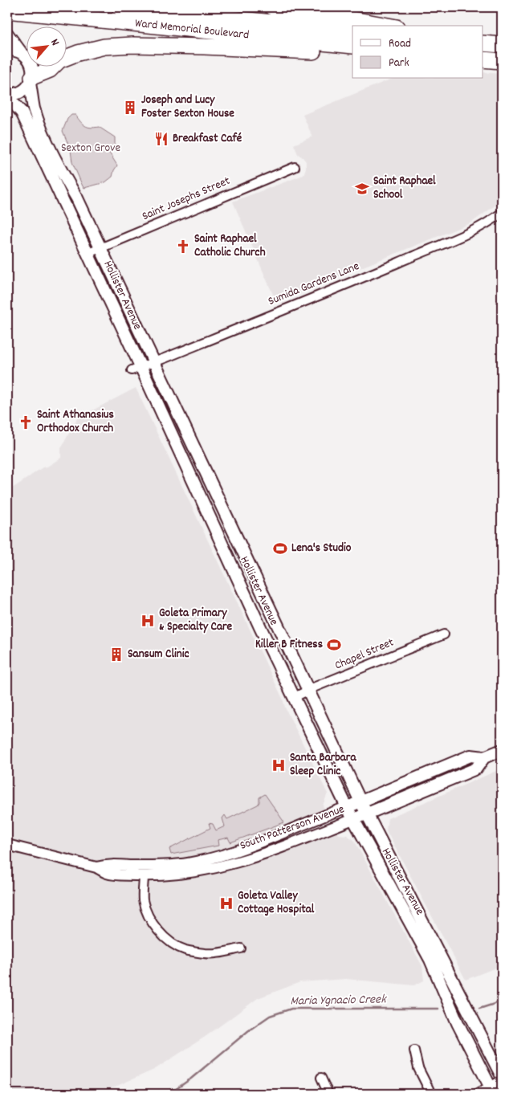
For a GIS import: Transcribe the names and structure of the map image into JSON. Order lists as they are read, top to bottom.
{
  "streets": {
    "highway": ["Ward Memorial Boulevard"],
    "main road": ["Hollister Avenue", "South Patterson Avenue"],
    "street": ["Saint Josephs Street", "Sumida Gardens Lane", "Chapel Street"]
  },
  "crossings": [
    ["Saint Josephs Street", "Hollister Avenue"],
    ["Sumida Gardens Lane", "Hollister Avenue"],
    ["Hollister Avenue", "Chapel Street"],
    ["Hollister Avenue", "South Patterson Avenue"]
  ],
  "water": ["Maria Ygnacio Creek"],
  "parks": ["Sexton Grove"],
  "places": {
    "building": ["Joseph and Lucy Foster Sexton House", "Sansum Clinic"],
    "restaurant": ["Breakfast Café"],
    "school or university": ["Saint Raphael School"],
    "church": ["Saint Raphael Catholic Church", "Saint Athanasius Orthodox Church"],
    "sports": ["Lena's Studio", "Killer B Fitness"],
    "hospital": ["Goleta Primary & Specialty Care", "Santa Barbara Sleep Clinic", "Goleta Valley Cottage Hospital"]
  },
  "legend": ["Road", "Park"],
  "north": "top right"
}
